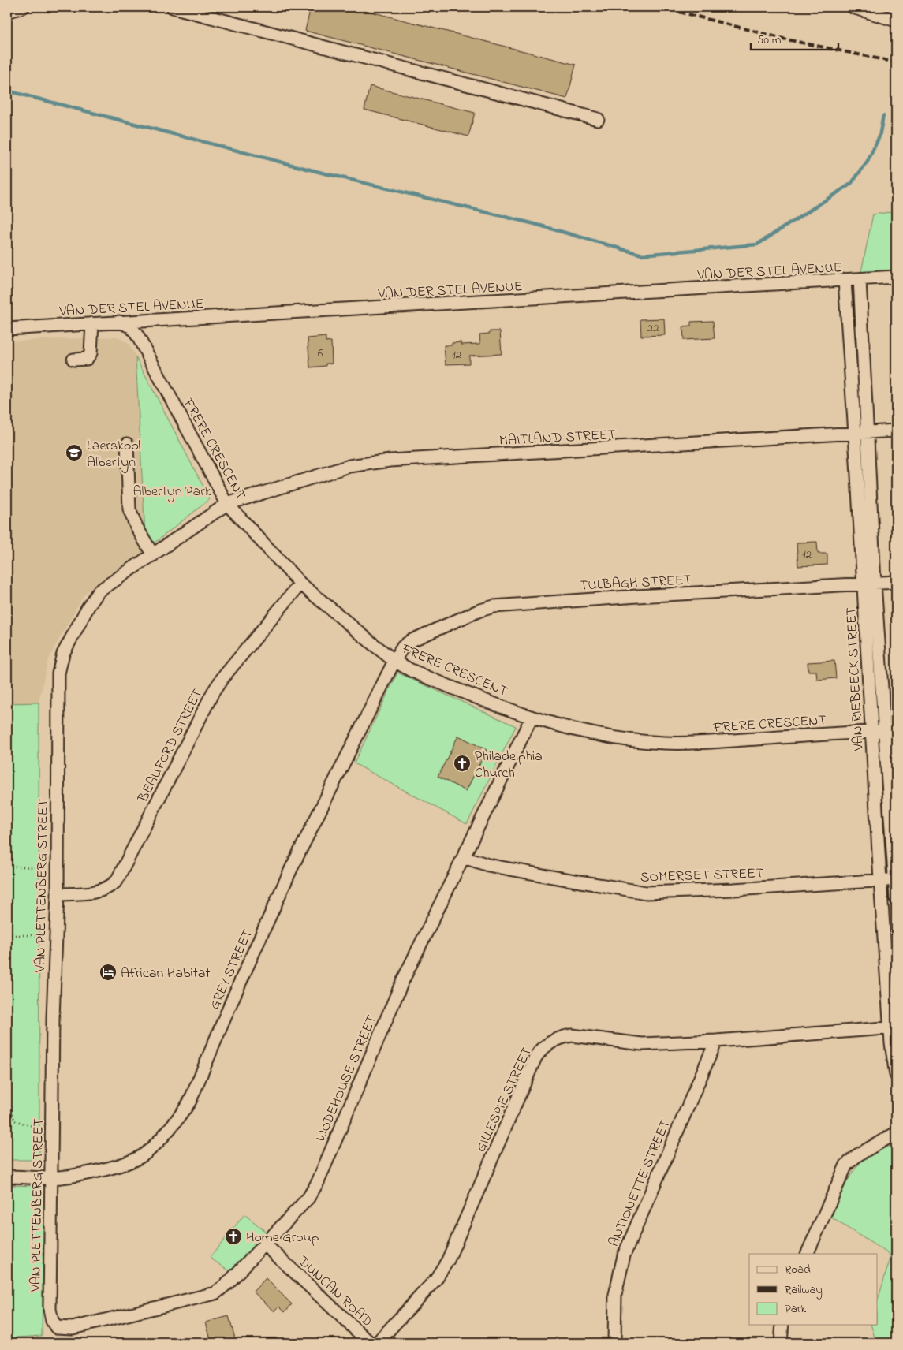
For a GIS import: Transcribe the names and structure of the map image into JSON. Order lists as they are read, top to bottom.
{
  "streets": {
    "street": [
      "VAN DER STEL AVENUE",
      "MAITLAND STREET",
      "FRERE CRESCENT",
      "TULBAGH STREET",
      "VAN RIEBEECK STREET",
      "BEAUFORD STREET",
      "SOMERSET STREET",
      "VAN PLETTENBERG STREET",
      "GREY STREET",
      "WODEHOUSE STREET",
      "GILLESPIE STREET",
      "ANTIONETTE STREET",
      "DUNCAN ROAD"
    ]
  },
  "crossings": [
    ["VAN DER STEL AVENUE", "FRERE CRESCENT"],
    ["VAN DER STEL AVENUE", "VAN RIEBEECK STREET"],
    ["MAITLAND STREET", "FRERE CRESCENT"],
    ["MAITLAND STREET", "VAN RIEBEECK STREET"],
    ["MAITLAND STREET", "VAN PLETTENBERG STREET"],
    ["FRERE CRESCENT", "TULBAGH STREET"],
    ["FRERE CRESCENT", "VAN RIEBEECK STREET"],
    ["FRERE CRESCENT", "BEAUFORD STREET"],
    ["FRERE CRESCENT", "VAN PLETTENBERG STREET"],
    ["FRERE CRESCENT", "GREY STREET"],
    ["FRERE CRESCENT", "WODEHOUSE STREET"],
    ["TULBAGH STREET", "VAN RIEBEECK STREET"],
    ["TULBAGH STREET", "GREY STREET"],
    ["VAN RIEBEECK STREET", "SOMERSET STREET"],
    ["VAN RIEBEECK STREET", "GILLESPIE STREET"],
    ["BEAUFORD STREET", "VAN PLETTENBERG STREET"],
    ["SOMERSET STREET", "WODEHOUSE STREET"],
    ["VAN PLETTENBERG STREET", "GREY STREET"],
    ["VAN PLETTENBERG STREET", "WODEHOUSE STREET"],
    ["WODEHOUSE STREET", "DUNCAN ROAD"],
    ["GILLESPIE STREET", "ANTIONETTE STREET"]
  ],
  "parks": ["Albertyn Park"],
  "places": {
    "school or university": ["Laerskool Albertyn"],
    "church": ["Philadelphia Church", "Home Group"],
    "hotel": ["African Habitat"]
  },
  "house_numbers": [
    "22",
    "6",
    "12",
    "12"
  ],
  "legend": ["Road", "Railway", "Park"],
  "scale_bar": "50 m"
}
